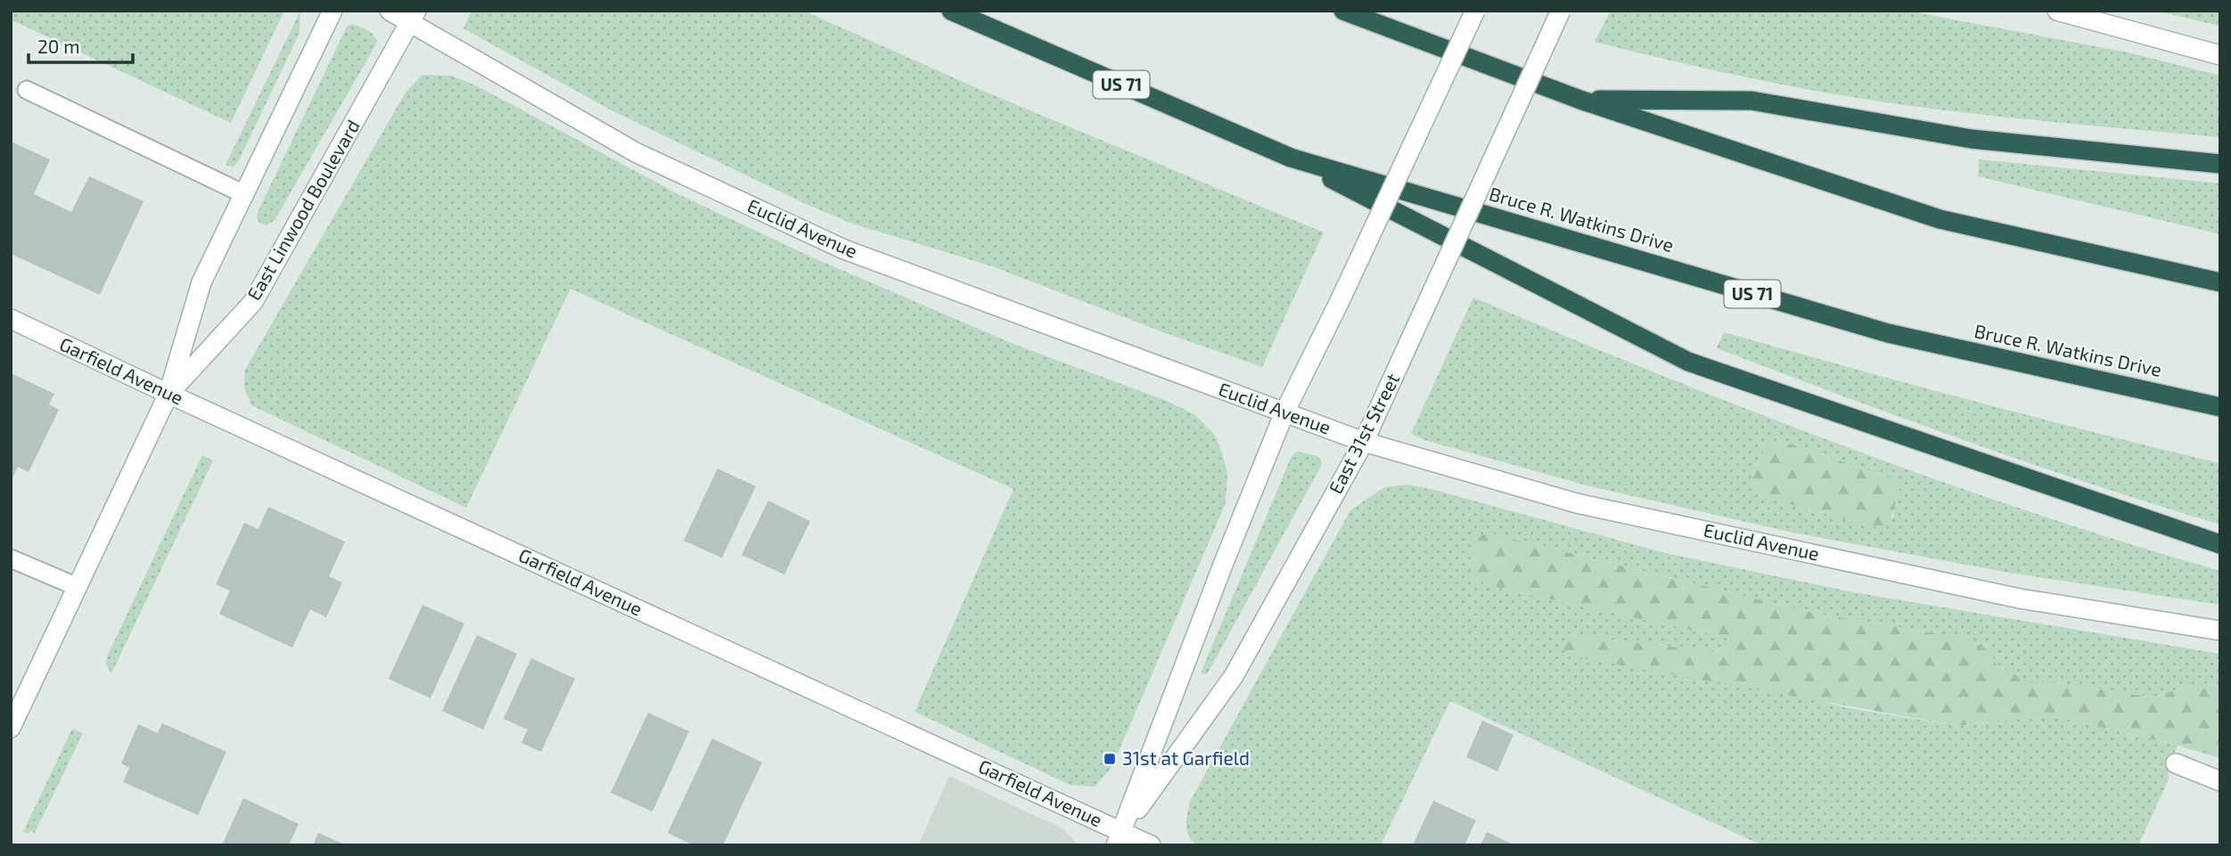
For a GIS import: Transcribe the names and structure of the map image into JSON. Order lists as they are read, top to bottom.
{
  "streets": {
    "highway": ["US 71", "Bruce R. Watkins Drive"],
    "street": [
      "East Linwood Boulevard",
      "Euclid Avenue",
      "Garfield Avenue",
      "East 31st Street"
    ]
  },
  "crossings": [
    ["East Linwood Boulevard", "Euclid Avenue"],
    ["East Linwood Boulevard", "Garfield Avenue"],
    ["Euclid Avenue", "East 31st Street"],
    ["Garfield Avenue", "East 31st Street"]
  ],
  "places": {
    "transit": ["31st at Garfield"]
  },
  "scale_bar": "20 m"
}
